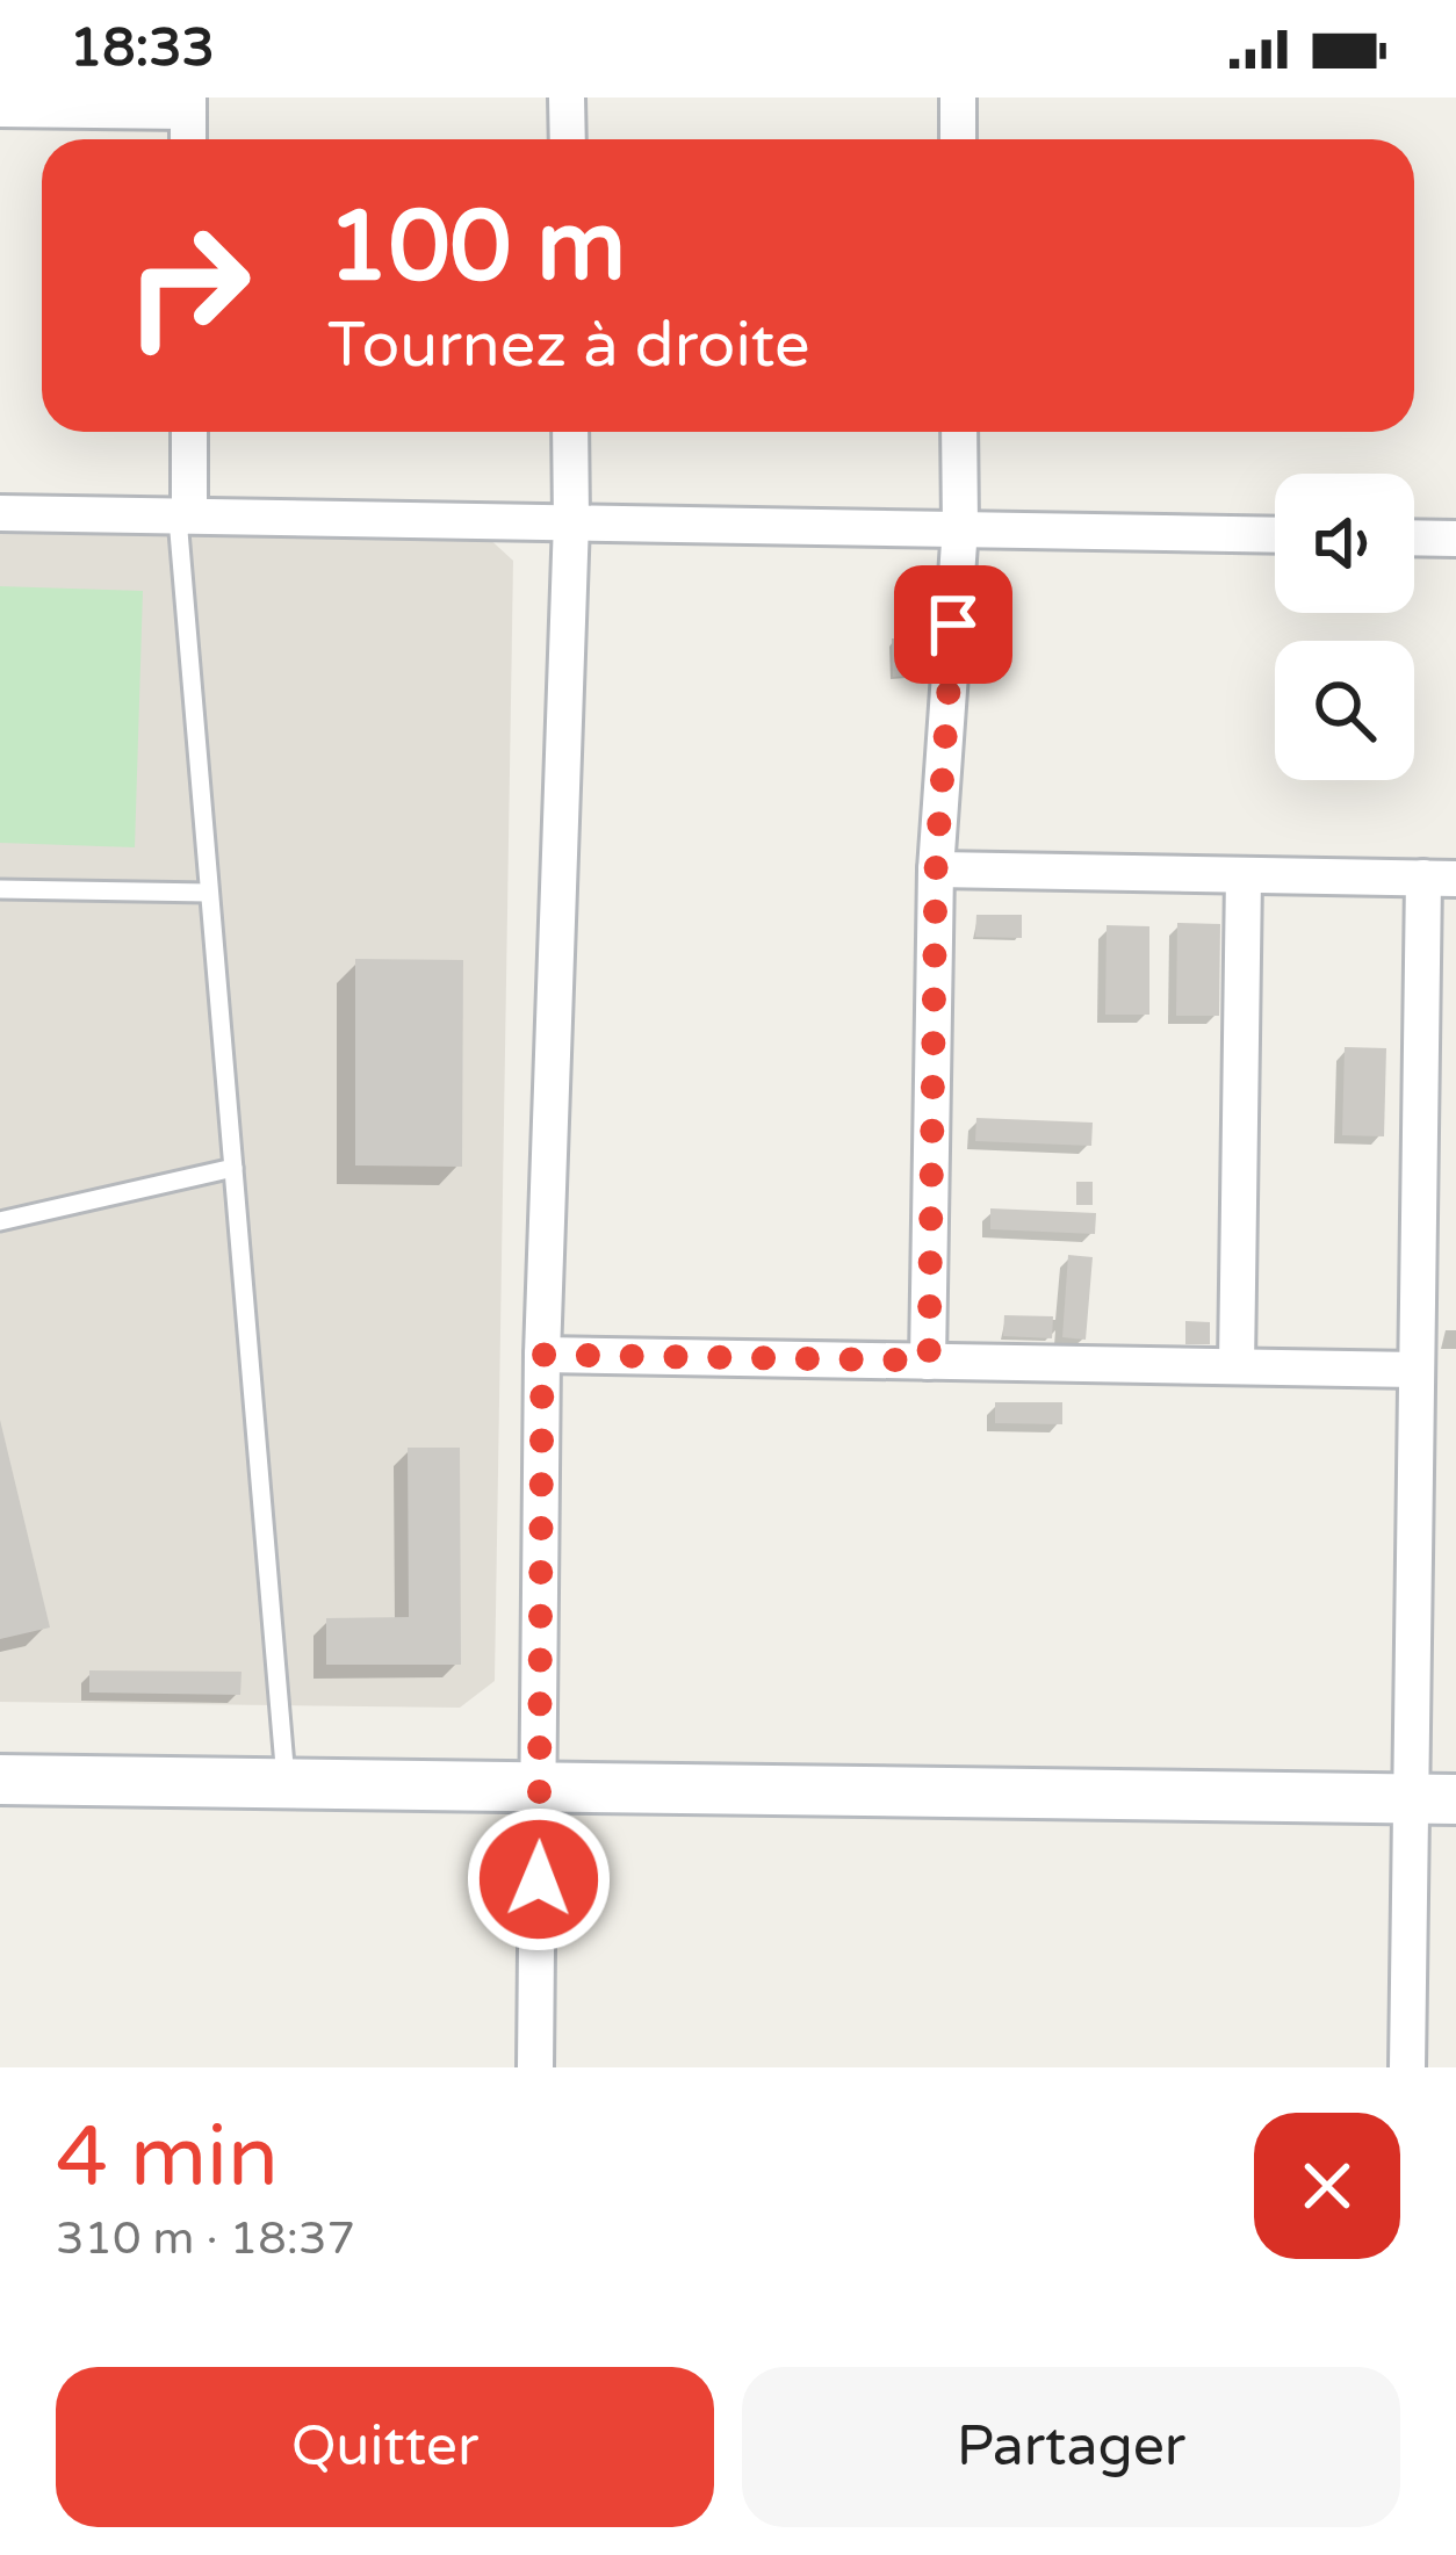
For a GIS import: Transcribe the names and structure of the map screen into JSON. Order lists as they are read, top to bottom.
{
  "page": {
    "status": "18:33",
    "turn": ["100 m", "Tournez à droite"],
    "heading": ["4 min", "310 m · 18:37"],
    "buttons": ["Quitter", "Partager"]
  }
}
